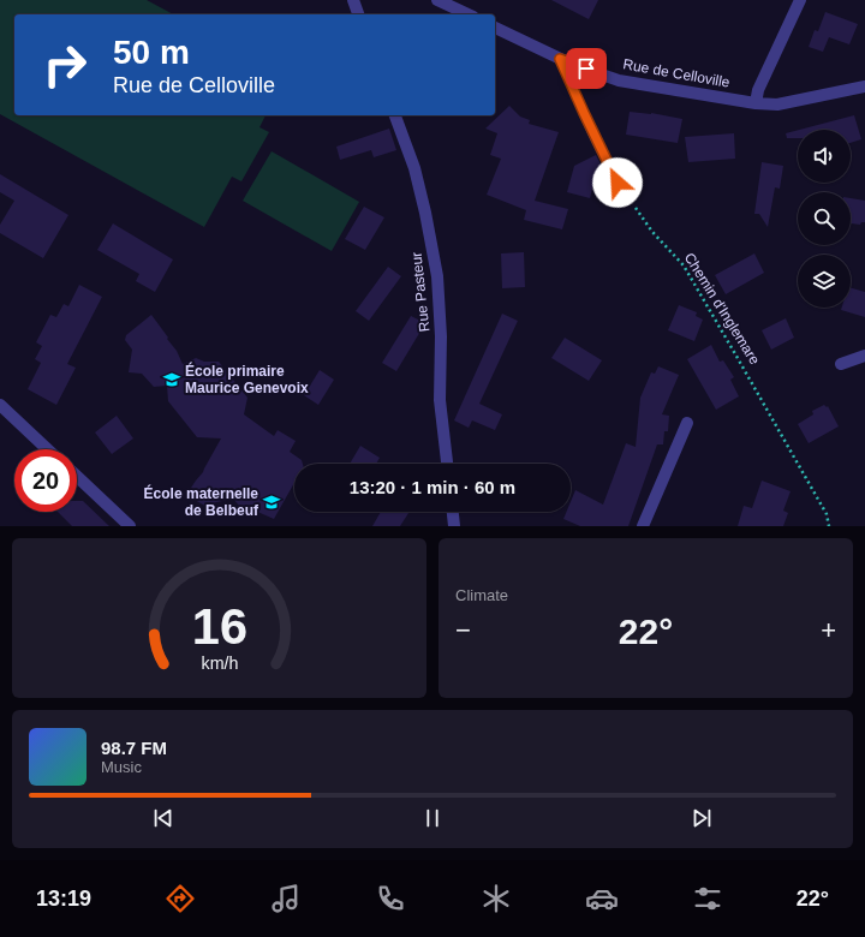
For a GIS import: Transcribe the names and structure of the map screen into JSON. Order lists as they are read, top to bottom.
{
  "streets": {
    "street": ["Rue de Celloville", "Rue Pasteur"],
    "path": ["Chemin d'Inglemare"]
  },
  "places": {
    "school or university": ["École primaire Maurice Genevoix", "École maternelle de Belbeuf"]
  },
  "page": {
    "turn": ["50 m", "Rue de Celloville"],
    "limit": "20",
    "trip": "13:20 · 1 min · 60 m",
    "tile": "Climate",
    "heat": ["−", "22°", "+"],
    "song": ["98.7 FM", "Music"],
    "tabs": ["13:19", "22°"],
    "gauge": ["16", "km/h"]
  }
}
